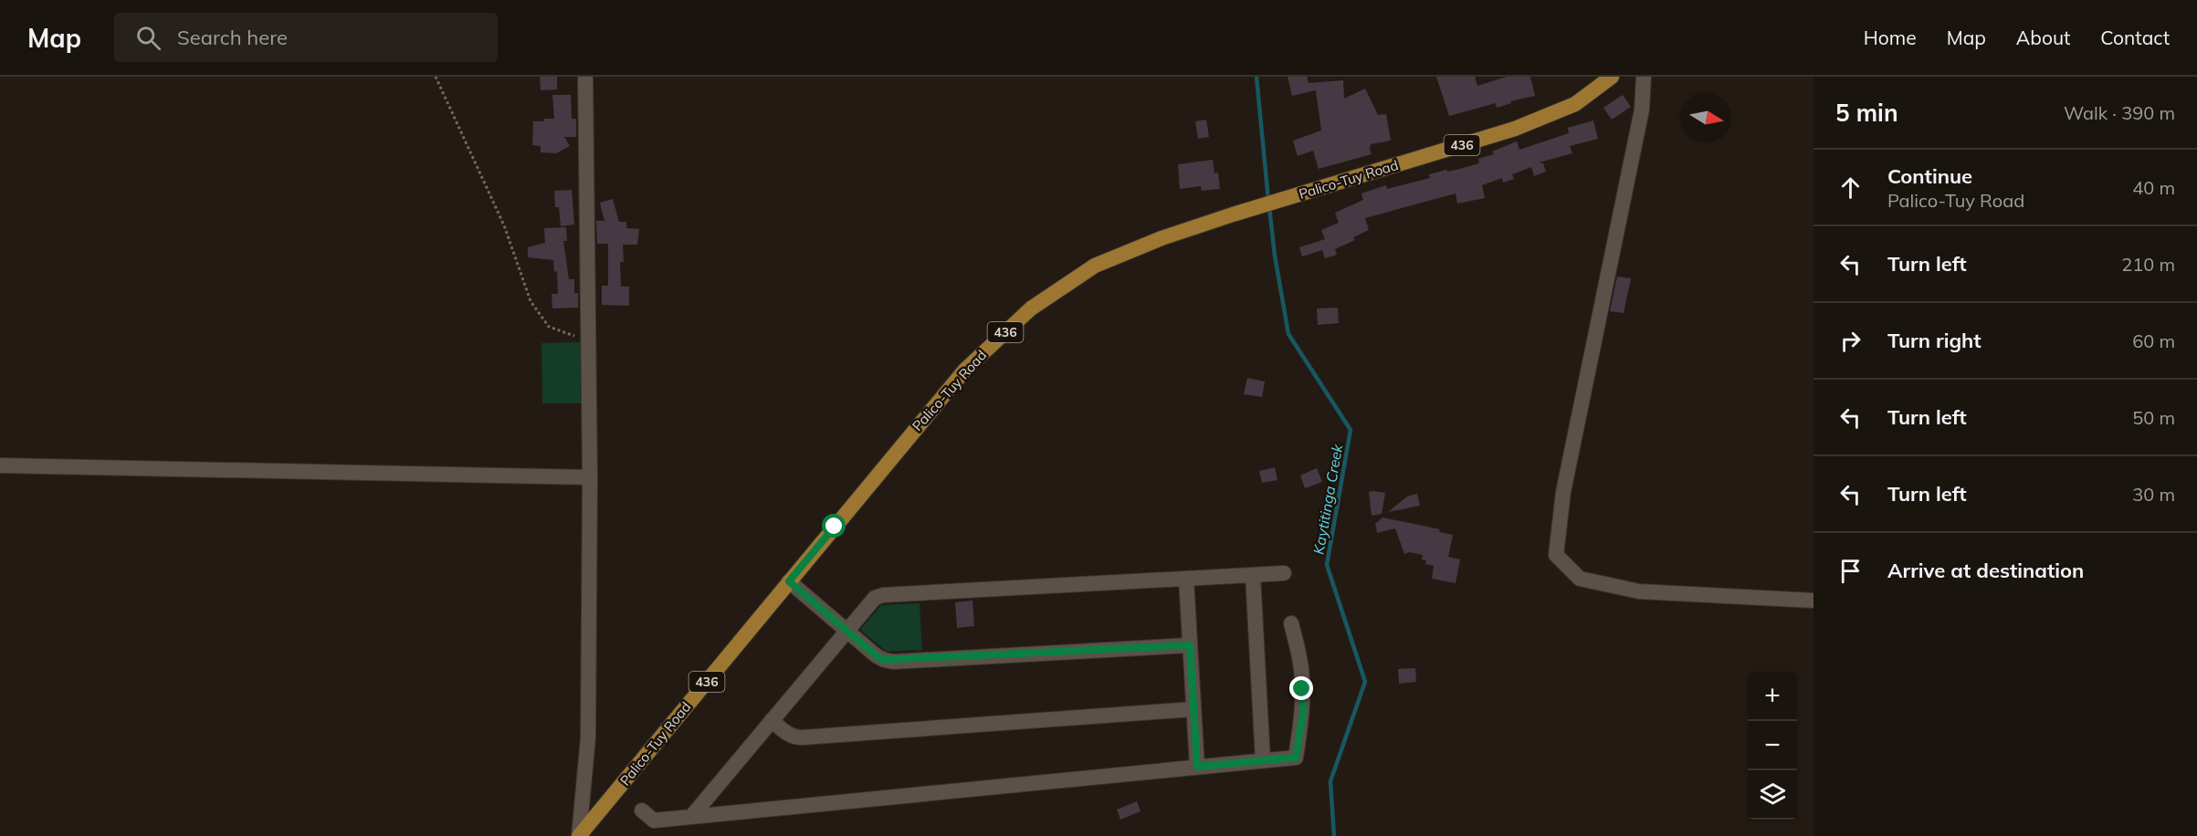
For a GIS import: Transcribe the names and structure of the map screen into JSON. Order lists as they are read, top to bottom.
{
  "streets": {
    "main road": ["436", "Palico-Tuy Road"]
  },
  "water": ["Kaytitinga Creek"],
  "north": "right",
  "page": {
    "header": "Map",
    "search": "Search here",
    "nav": [
      "Home",
      "Map",
      "About",
      "Contact"
    ],
    "heading": ["5 min", "Walk · 390 m"],
    "list": [
      ["Continue", "Palico-Tuy Road", "40 m"],
      ["Turn left", "210 m"],
      ["Turn right", "60 m"],
      ["Turn left", "50 m"],
      ["Turn left", "30 m"],
      "Arrive at destination"
    ],
    "map_buttons": ["+", "−"]
  }
}
